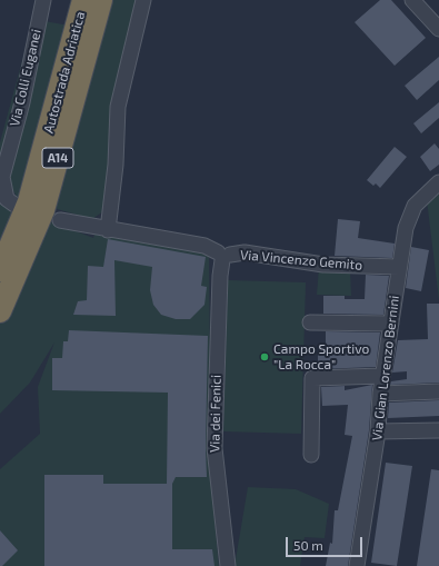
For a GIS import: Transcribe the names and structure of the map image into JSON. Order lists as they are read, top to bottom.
{
  "streets": {
    "highway": ["Autostrada Adriatica", "A14"],
    "street": [
      "Via Colli Euganei",
      "Via Vincenzo Gemito",
      "Via Gian Lorenzo Bernini",
      "Via dei Fenici"
    ]
  },
  "crossings": [
    ["Via Vincenzo Gemito", "Via Gian Lorenzo Bernini"],
    ["Via Vincenzo Gemito", "Via dei Fenici"]
  ],
  "places": ["Campo Sportivo \"La Rocca\""],
  "scale_bar": "50 m"
}
